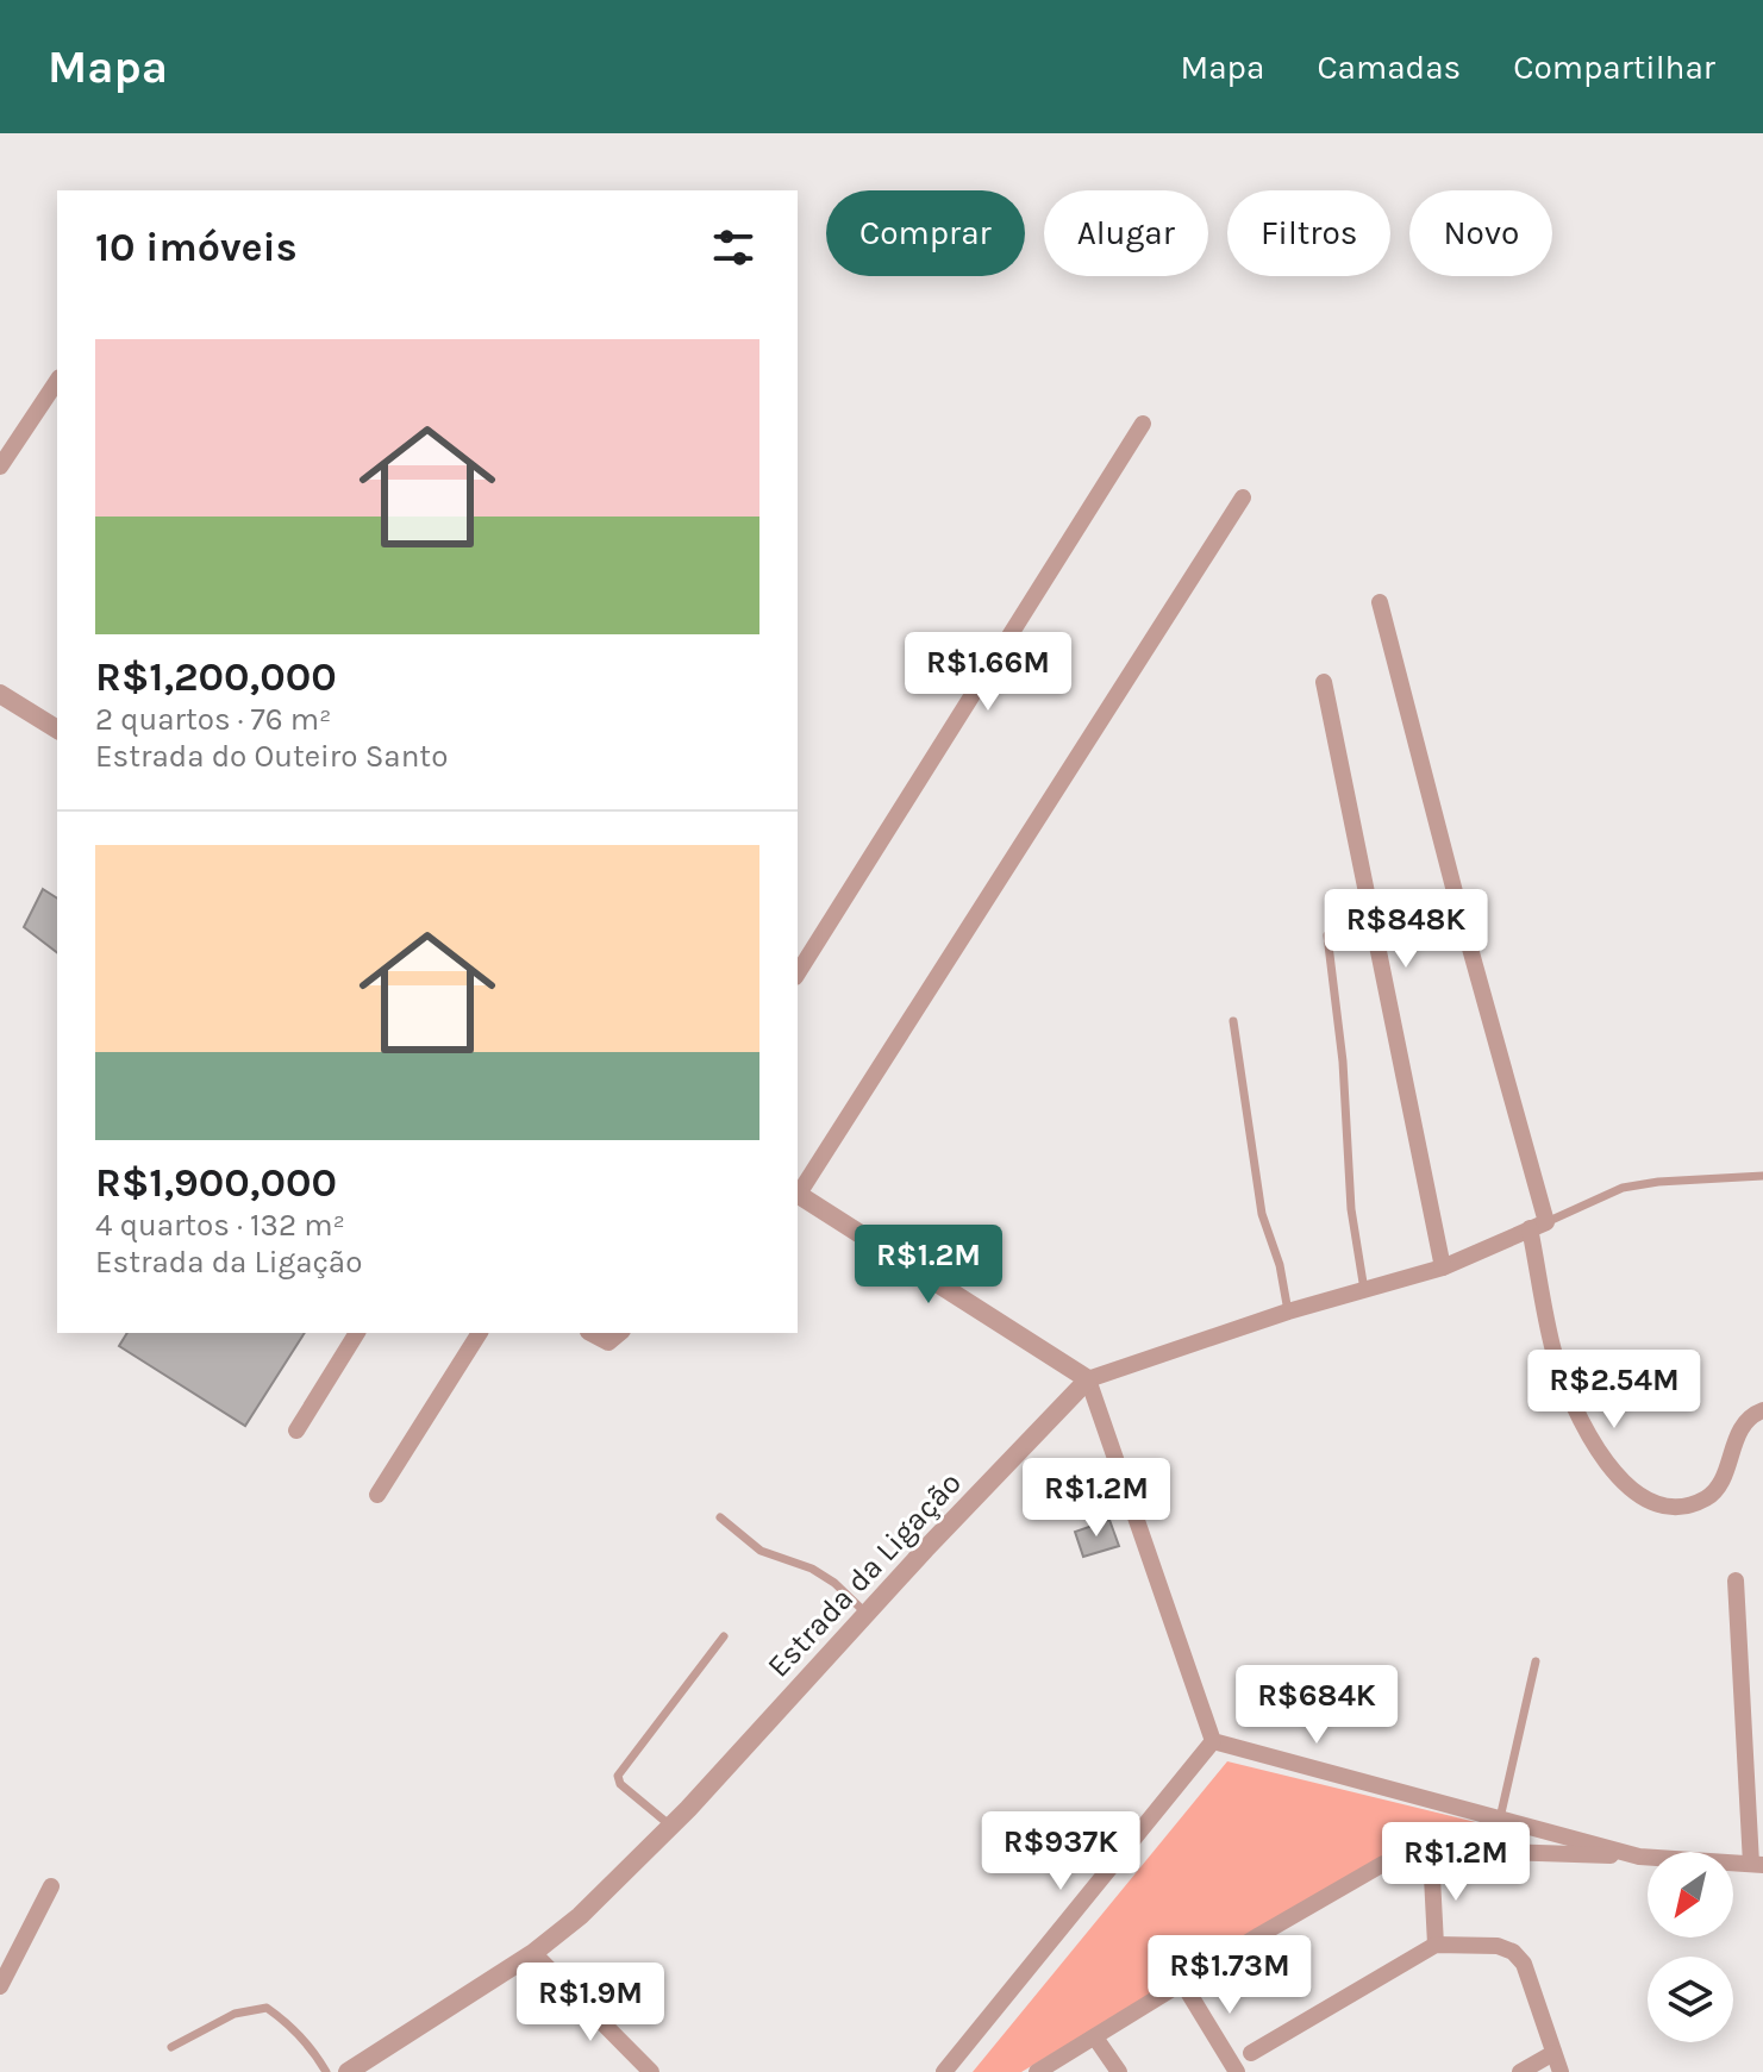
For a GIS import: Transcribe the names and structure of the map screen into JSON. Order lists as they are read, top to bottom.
{
  "streets": {
    "street": ["Estrada da Ligação"]
  },
  "north": "bottom left",
  "page": {
    "header": "Mapa",
    "nav": ["Mapa", "Camadas", "Compartilhar"],
    "chip": [
      "Comprar",
      "Alugar",
      "Filtros",
      "Novo"
    ],
    "heading": "10 imóveis",
    "list": [
      {
        "name": "R$1,200,000",
        "note": "2 quartos · 76 m² · Estrada do Outeiro Santo"
      },
      {
        "name": "R$1,900,000",
        "note": "4 quartos · 132 m² · Estrada da Ligação"
      }
    ],
    "price": [
      "R$1.66M",
      "R$848K",
      "R$1.2M",
      "R$2.54M",
      "R$1.2M",
      "R$684K",
      "R$937K",
      "R$1.2M",
      "R$1.73M",
      "R$1.9M"
    ]
  }
}
